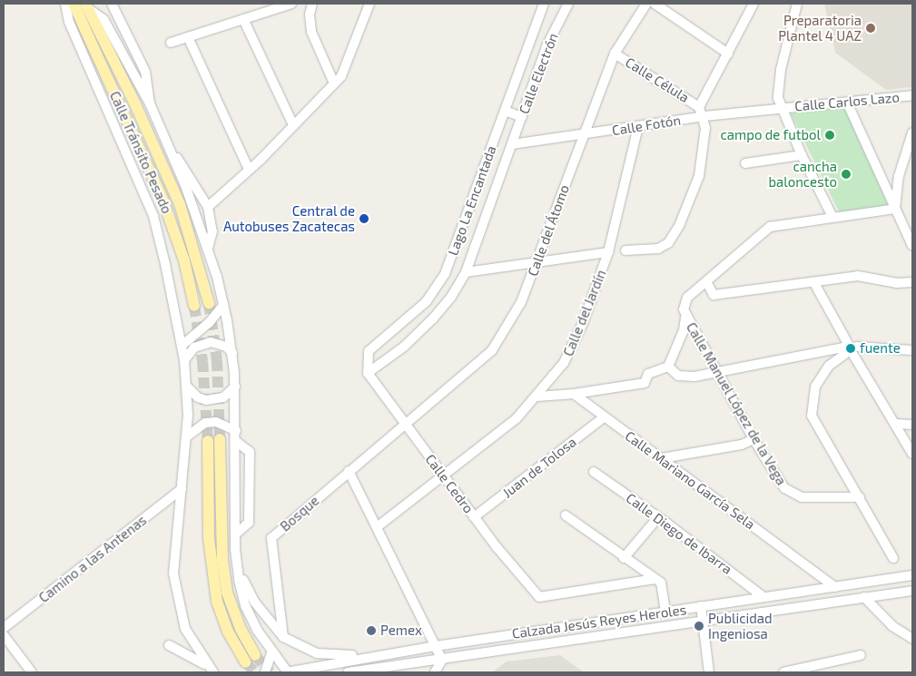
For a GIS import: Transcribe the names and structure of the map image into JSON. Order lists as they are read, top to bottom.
{
  "streets": {
    "main road": ["Calle Tránsito Pesado"],
    "street": [
      "Calle Electrón",
      "Calle Célula",
      "Calle Carlos Lazo",
      "Calle Fotón",
      "Lago La Encantada",
      "Calle del Átomo",
      "Calle del Jardín",
      "Calle Manuel López de la Vega",
      "Juan de Tolosa",
      "Calle Mariano García Sela",
      "Calle Cedro",
      "Bosque",
      "Calle Diego de Ibarra",
      "Camino a las Antenas",
      "Calzada Jesús Reyes Heroles"
    ]
  },
  "crossings": [
    ["Calle Electrón", "Calle Fotón"],
    ["Calle Electrón", "Lago La Encantada"],
    ["Calle Electrón", "Calle Cedro"],
    ["Calle Célula", "Calle del Átomo"],
    ["Calle Carlos Lazo", "Calle Fotón"],
    ["Calle Fotón", "Calle del Átomo"],
    ["Calle Fotón", "Calle del Jardín"],
    ["Lago La Encantada", "Calle Cedro"],
    ["Calle del Átomo", "Calle Cedro"],
    ["Calle del Átomo", "Bosque"],
    ["Calle del Jardín", "Calle Cedro"],
    ["Juan de Tolosa", "Calle Mariano García Sela"],
    ["Juan de Tolosa", "Calle Cedro"],
    ["Calle Mariano García Sela", "Calzada Jesús Reyes Heroles"],
    ["Calle Cedro", "Bosque"],
    ["Calle Diego de Ibarra", "Calzada Jesús Reyes Heroles"]
  ],
  "places": [
    "Preparatoria Plantel 4 UAZ",
    "campo de futbol",
    "cancha baloncesto",
    "Central de Autobuses Zacatecas",
    "fuente",
    "Publicidad Ingeniosa",
    "Pemex"
  ]
}
